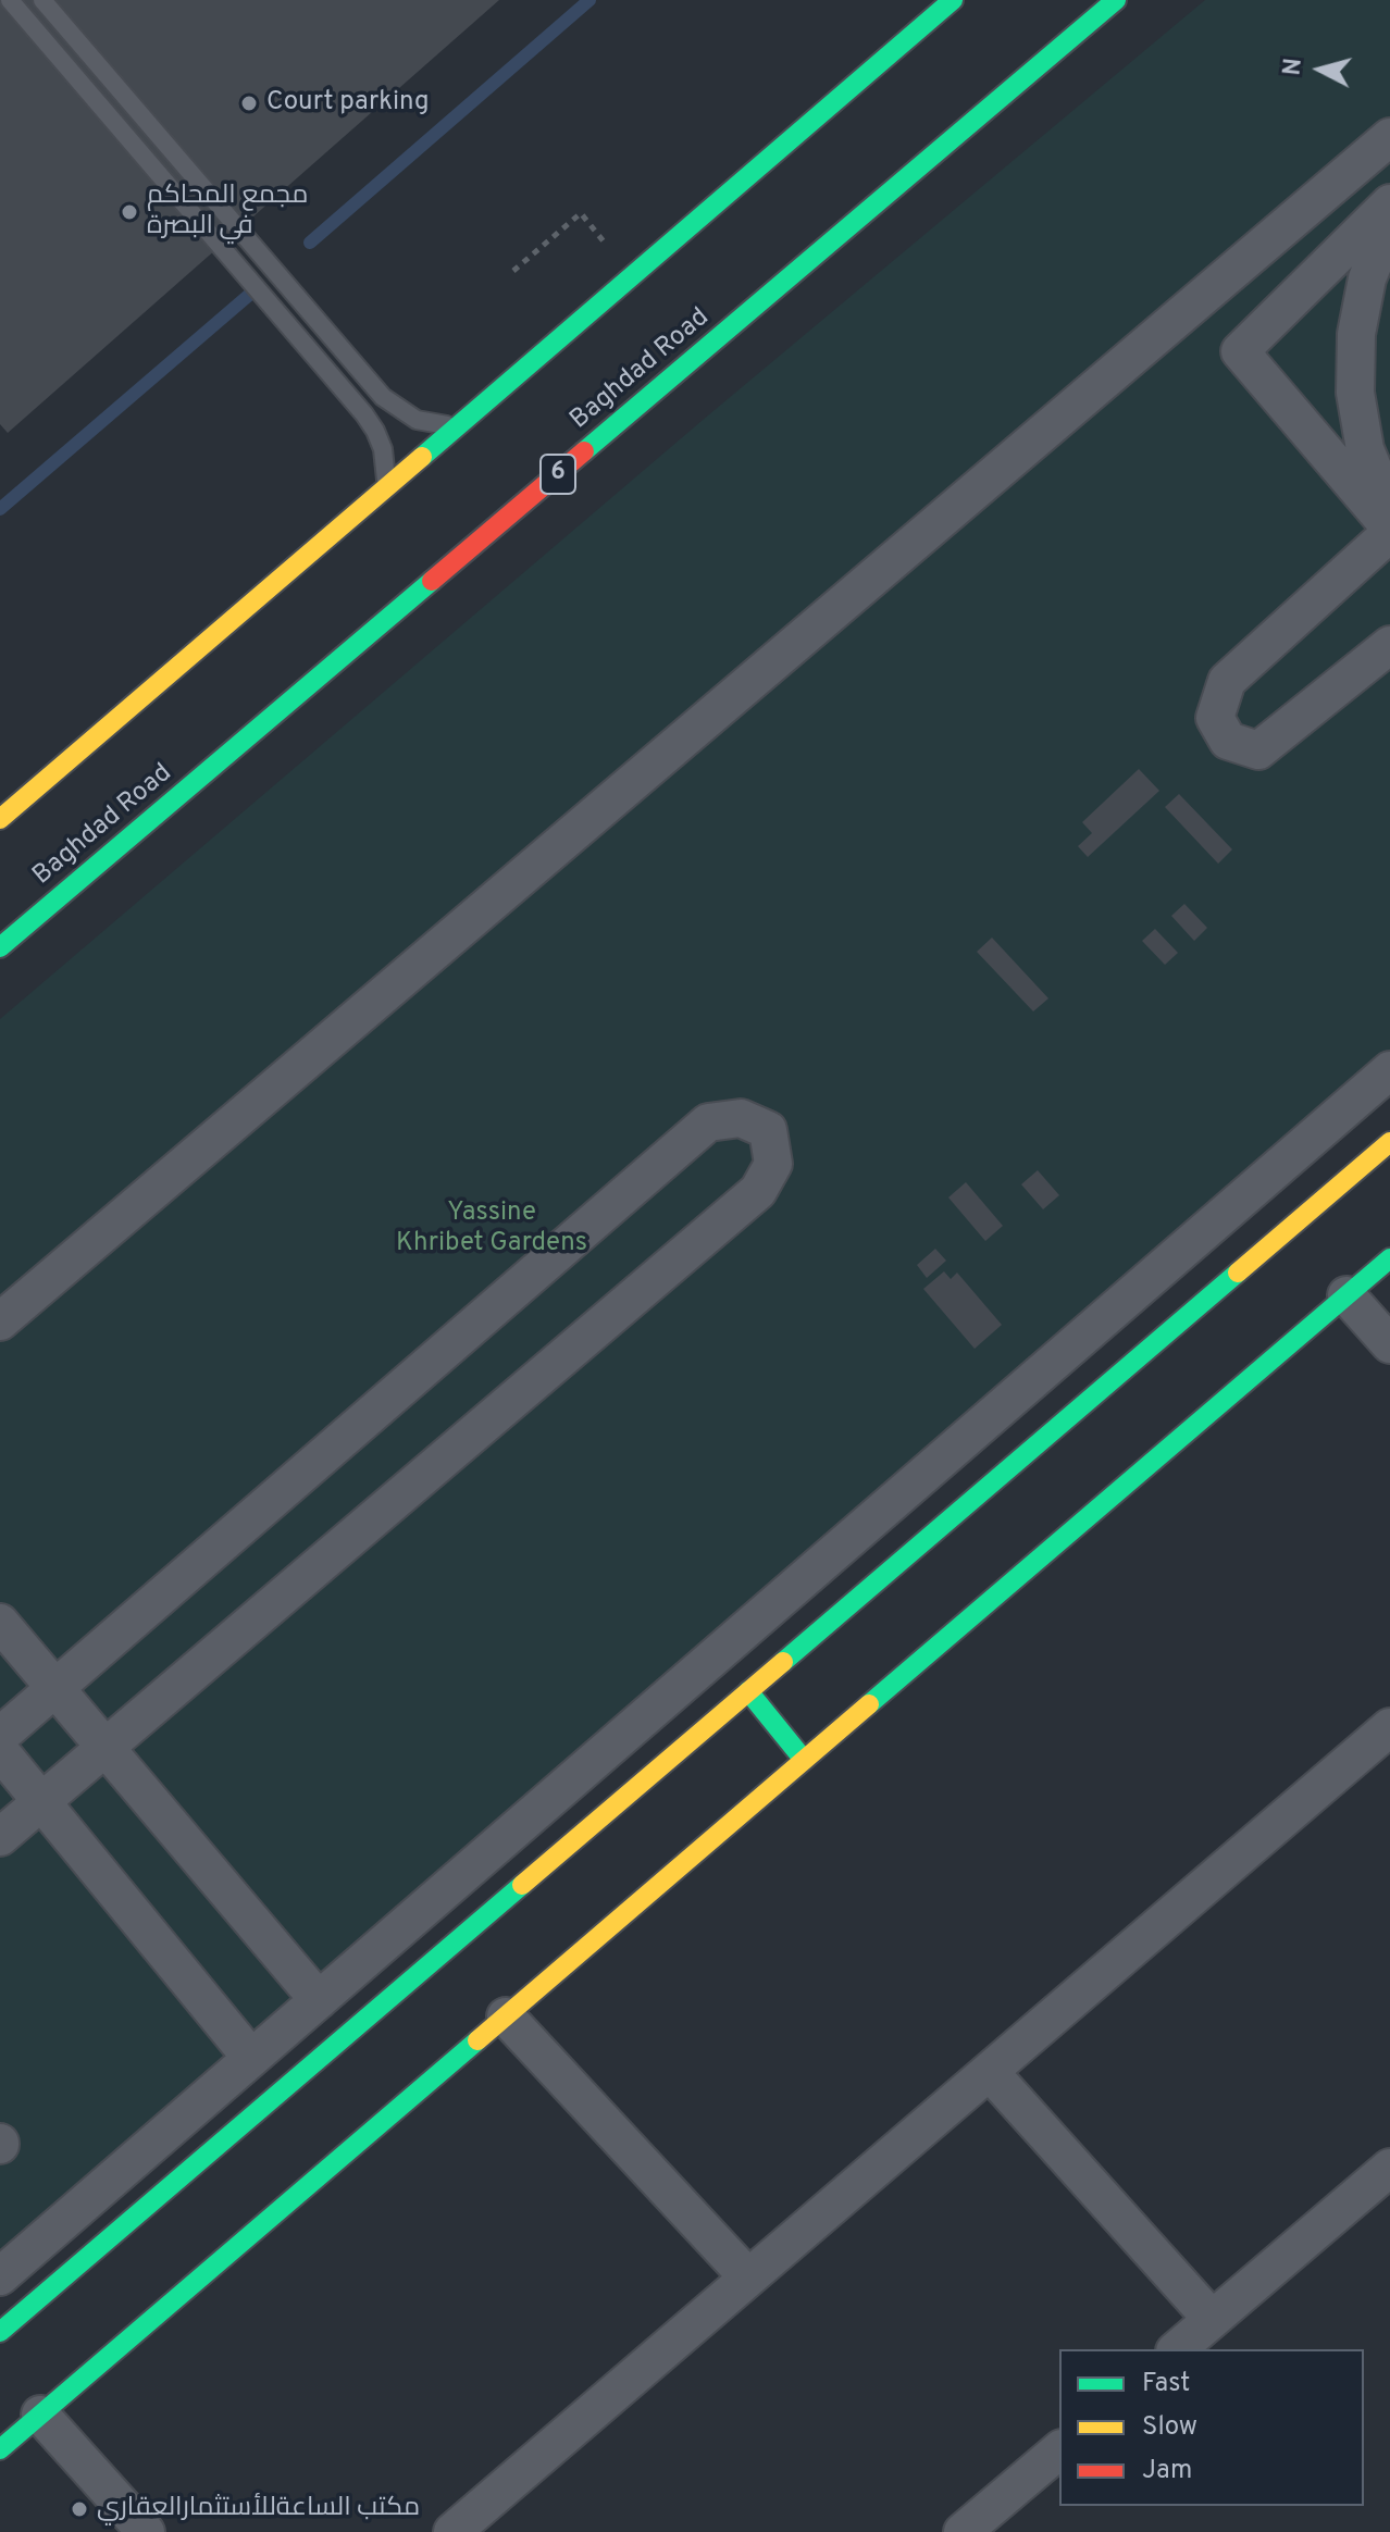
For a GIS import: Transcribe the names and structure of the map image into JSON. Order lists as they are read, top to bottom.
{
  "streets": {
    "main road": ["Baghdad Road", "6"]
  },
  "parks": ["Yassine Khribet Gardens"],
  "places": ["Court parking", "مجمع المحاكم في البصرة", "مكتب الساعةللأستثمارالعقاري"],
  "legend": ["Fast", "Slow", "Jam"],
  "north": "left"
}
